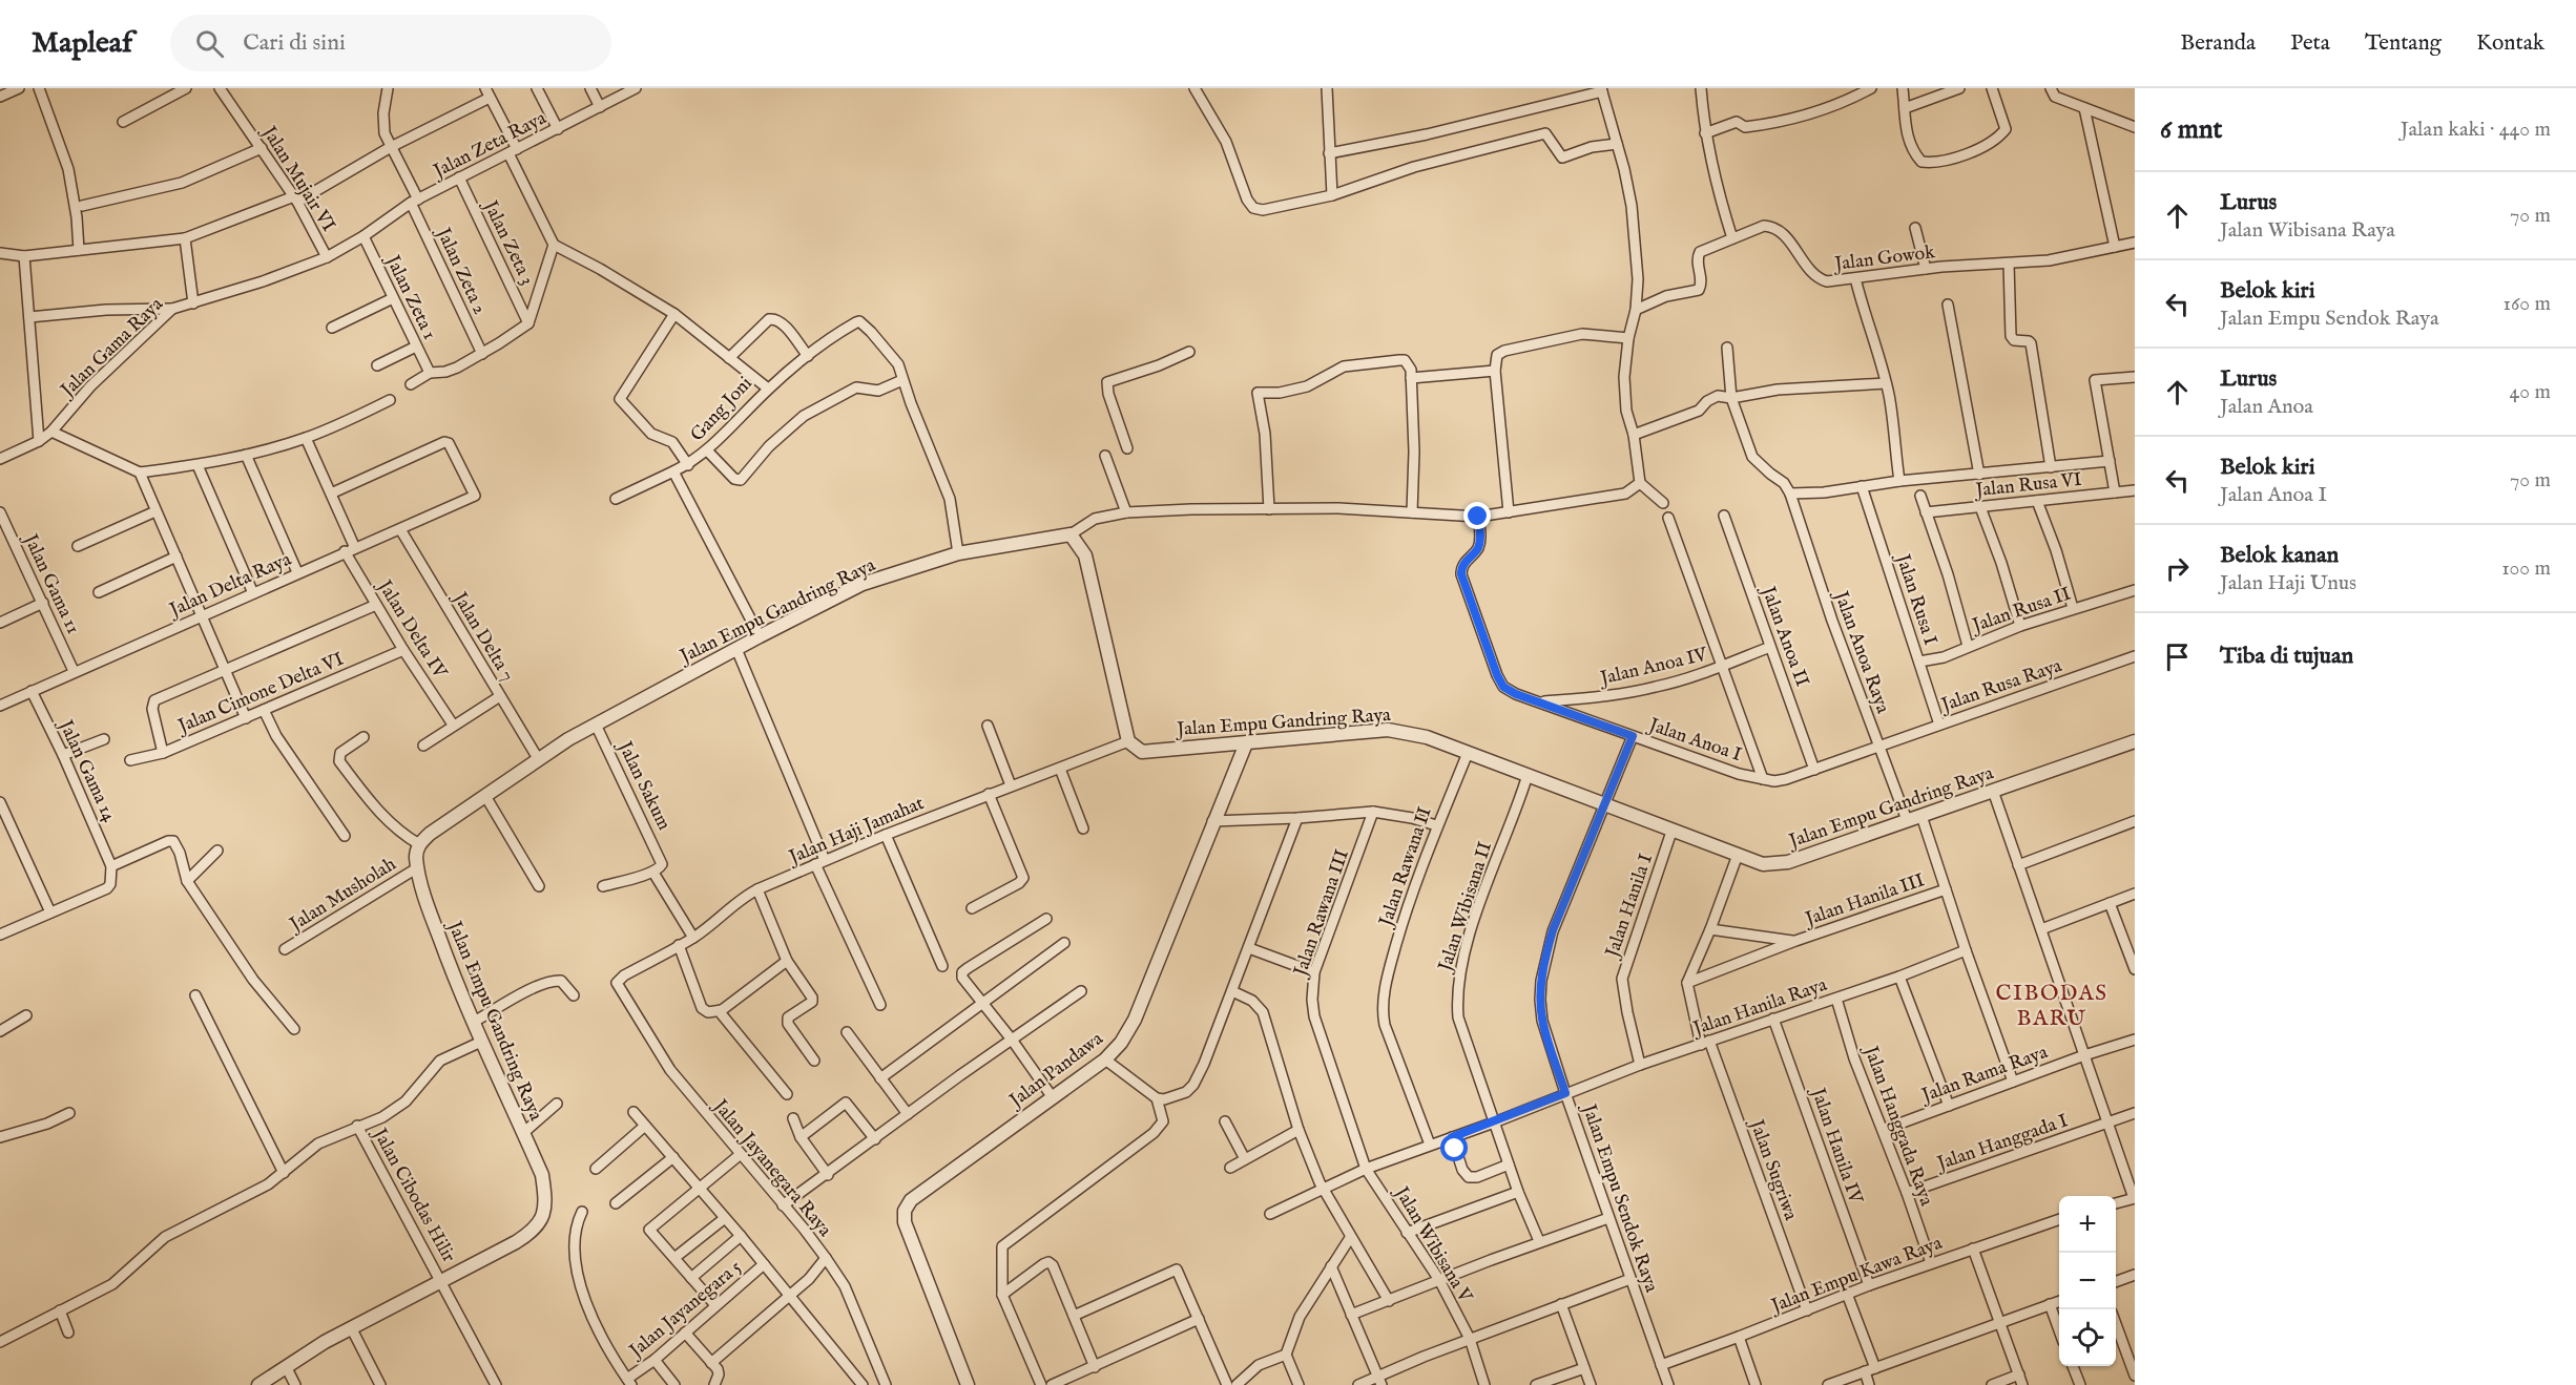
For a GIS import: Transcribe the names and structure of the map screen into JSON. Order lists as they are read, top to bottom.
{
  "streets": {
    "street": [
      "Jalan Zeta Raya",
      "Jalan Mujair VI",
      "Jalan Zeta 3",
      "Jalan Gowok",
      "Jalan Zeta 2",
      "Jalan Zeta 1",
      "Jalan Gama Raya",
      "Gang Joni",
      "Jalan Rusa VI",
      "Jalan Gama 11",
      "Jalan Delta Raya",
      "Jalan Rusa I",
      "Jalan Rusa II",
      "Jalan Empu Gandring Raya",
      "Jalan Delta IV",
      "Jalan Delta 7",
      "Jalan Anoa II",
      "Jalan Anoa Raya",
      "Jalan Anoa IV",
      "Jalan Rusa Raya",
      "Jalan Cimone Delta VI",
      "Jalan Anoa I",
      "Jalan Gama 14",
      "Jalan Sakum",
      "Jalan Haji Jamahat",
      "Jalan Rawana II",
      "Jalan Musholah",
      "Jalan Hanila III",
      "Jalan Hanila I",
      "Jalan Wibisana II",
      "Jalan Rawana III",
      "Jalan Hanila Raya",
      "Jalan Pandawa",
      "Jalan Rama Raya",
      "Jalan Hanggada Raya",
      "Jalan Hanggada I",
      "Jalan Hanila IV",
      "Jalan Jayanegara Raya",
      "Jalan Sugriwa",
      "Jalan Cibodas Hilir",
      "Jalan Empu Sendok Raya",
      "Jalan Wibisana V",
      "Jalan Empu Kawa Raya",
      "Jalan Jayanegara 5"
    ]
  },
  "crossings": [
    ["Jalan Zeta Raya", "Jalan Zeta 3"],
    ["Jalan Zeta Raya", "Jalan Zeta 2"],
    ["Jalan Zeta Raya", "Jalan Zeta 1"],
    ["Jalan Zeta Raya", "Jalan Gama Raya"],
    ["Jalan Mujair VI", "Jalan Gama Raya"],
    ["Jalan Zeta 1", "Jalan Gama Raya"],
    ["Jalan Gama 11", "Jalan Delta Raya"],
    ["Jalan Delta Raya", "Jalan Delta IV"],
    ["Jalan Delta Raya", "Jalan Delta 7"],
    ["Jalan Delta Raya", "Jalan Gama 14"],
    ["Jalan Rusa I", "Jalan Rusa II"],
    ["Jalan Rusa I", "Jalan Rusa Raya"],
    ["Jalan Empu Gandring Raya", "Jalan Delta 7"],
    ["Jalan Empu Gandring Raya", "Jalan Anoa Raya"],
    ["Jalan Empu Gandring Raya", "Jalan Sakum"],
    ["Jalan Empu Gandring Raya", "Jalan Haji Jamahat"],
    ["Jalan Empu Gandring Raya", "Jalan Rawana II"],
    ["Jalan Empu Gandring Raya", "Jalan Musholah"],
    ["Jalan Empu Gandring Raya", "Jalan Hanila I"],
    ["Jalan Empu Gandring Raya", "Jalan Wibisana II"],
    ["Jalan Empu Gandring Raya", "Jalan Pandawa"],
    ["Jalan Empu Gandring Raya", "Jalan Cibodas Hilir"],
    ["Jalan Empu Gandring Raya", "Jalan Empu Sendok Raya"],
    ["Jalan Delta IV", "Jalan Cimone Delta VI"],
    ["Jalan Anoa II", "Jalan Anoa IV"],
    ["Jalan Anoa II", "Jalan Anoa I"],
    ["Jalan Anoa Raya", "Jalan Rusa Raya"],
    ["Jalan Anoa Raya", "Jalan Anoa I"],
    ["Jalan Anoa IV", "Jalan Anoa I"],
    ["Jalan Rusa Raya", "Jalan Anoa I"],
    ["Jalan Anoa I", "Jalan Empu Sendok Raya"],
    ["Jalan Haji Jamahat", "Jalan Jayanegara Raya"],
    ["Jalan Rawana II", "Jalan Hanila Raya"],
    ["Jalan Hanila III", "Jalan Sugriwa"],
    ["Jalan Hanila I", "Jalan Hanila Raya"],
    ["Jalan Wibisana II", "Jalan Hanila Raya"],
    ["Jalan Rawana III", "Jalan Hanila Raya"],
    ["Jalan Rawana III", "Jalan Wibisana V"],
    ["Jalan Hanila Raya", "Jalan Hanggada Raya"],
    ["Jalan Hanila Raya", "Jalan Hanila IV"],
    ["Jalan Hanila Raya", "Jalan Sugriwa"],
    ["Jalan Hanila Raya", "Jalan Empu Sendok Raya"],
    ["Jalan Hanila Raya", "Jalan Wibisana V"],
    ["Jalan Rama Raya", "Jalan Hanggada Raya"],
    ["Jalan Hanggada Raya", "Jalan Hanggada I"],
    ["Jalan Hanggada Raya", "Jalan Empu Kawa Raya"],
    ["Jalan Hanila IV", "Jalan Empu Kawa Raya"],
    ["Jalan Sugriwa", "Jalan Empu Kawa Raya"],
    ["Jalan Empu Sendok Raya", "Jalan Empu Kawa Raya"]
  ],
  "districts": ["CIBODAS BARU"],
  "page": {
    "header": "Mapleaf",
    "search": "Cari di sini",
    "nav": [
      "Beranda",
      "Peta",
      "Tentang",
      "Kontak"
    ],
    "heading": ["6 mnt", "Jalan kaki · 440 m"],
    "list": [
      ["Lurus", "Jalan Wibisana Raya", "70 m"],
      ["Belok kiri", "Jalan Empu Sendok Raya", "160 m"],
      ["Lurus", "Jalan Anoa", "40 m"],
      ["Belok kiri", "Jalan Anoa I", "70 m"],
      ["Belok kanan", "Jalan Haji Unus", "100 m"],
      "Tiba di tujuan"
    ],
    "map_buttons": ["+", "−"]
  }
}
